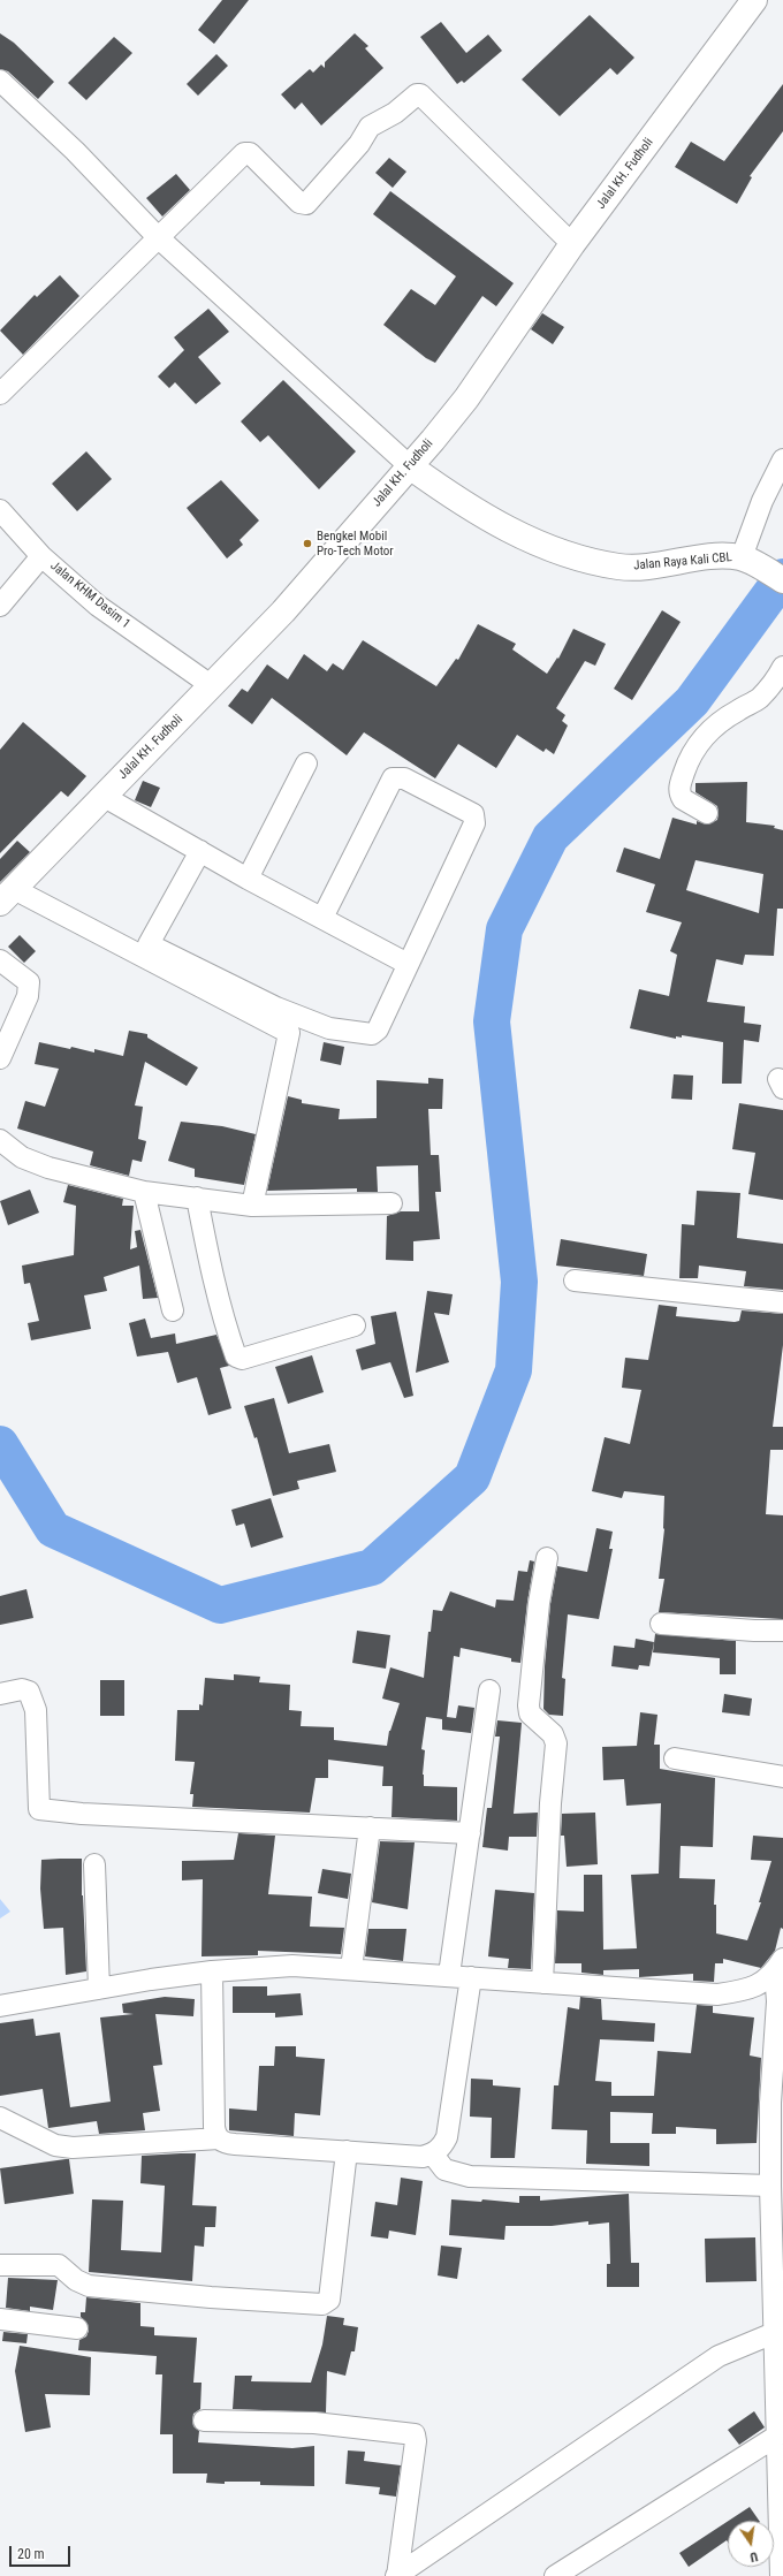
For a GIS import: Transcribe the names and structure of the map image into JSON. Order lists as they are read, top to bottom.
{
  "streets": {
    "main road": ["Jalal KH. Fudholi", "Jalan Raya Kali CBL"],
    "street": ["Jalan KHM Dasim 1"]
  },
  "crossings": [
    ["Jalal KH. Fudholi", "Jalan Raya Kali CBL"],
    ["Jalal KH. Fudholi", "Jalan KHM Dasim 1"]
  ],
  "places": ["Bengkel Mobil Pro-Tech Motor"],
  "scale_bar": "20 m",
  "north": "bottom"
}
